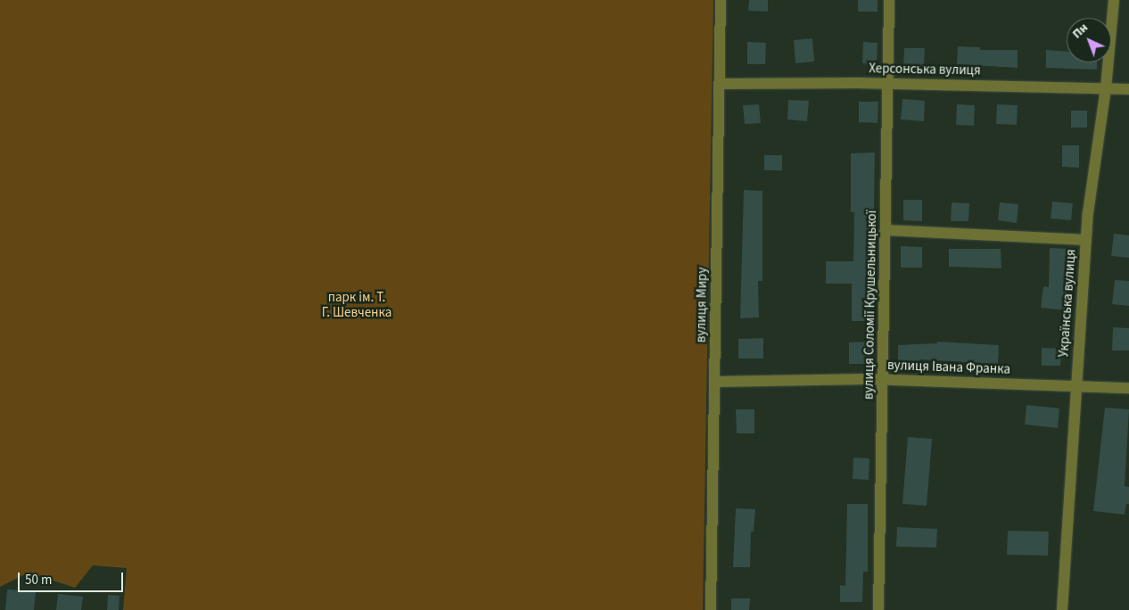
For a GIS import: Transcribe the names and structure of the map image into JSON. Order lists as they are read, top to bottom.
{
  "streets": {
    "street": [
      "Херсонська вулиця",
      "Українська вулиця",
      "вулиця Миру",
      "вулиця Соломії Крушельницької",
      "вулиця Івана Франка"
    ]
  },
  "crossings": [
    ["Херсонська вулиця", "Українська вулиця"],
    ["Херсонська вулиця", "вулиця Миру"],
    ["Херсонська вулиця", "вулиця Соломії Крушельницької"],
    ["Українська вулиця", "вулиця Івана Франка"],
    ["вулиця Миру", "вулиця Івана Франка"],
    ["вулиця Соломії Крушельницької", "вулиця Івана Франка"]
  ],
  "parks": ["парк ім. Т. Г. Шевченка"],
  "scale_bar": "50 m",
  "north": "top left"
}
